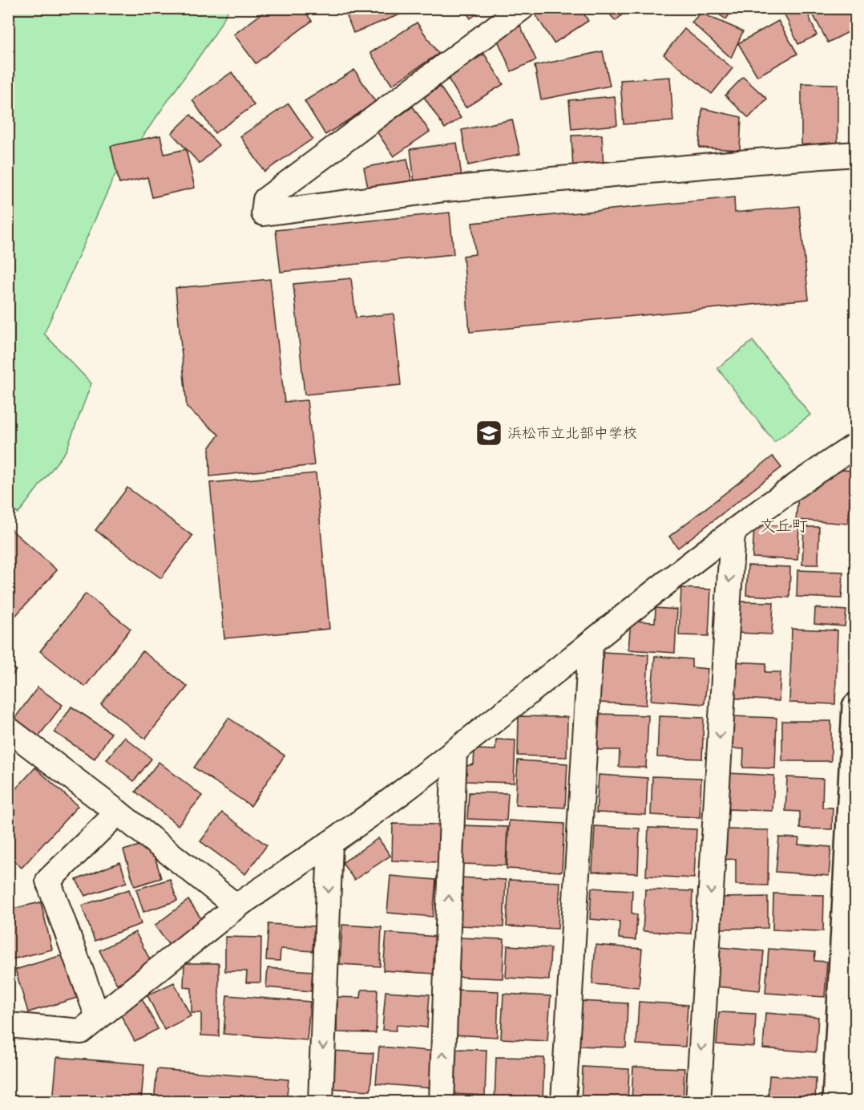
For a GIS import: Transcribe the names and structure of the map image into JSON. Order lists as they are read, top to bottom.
{
  "districts": ["文丘町"],
  "places": {
    "school or university": ["浜松市立北部中学校"]
  }
}
